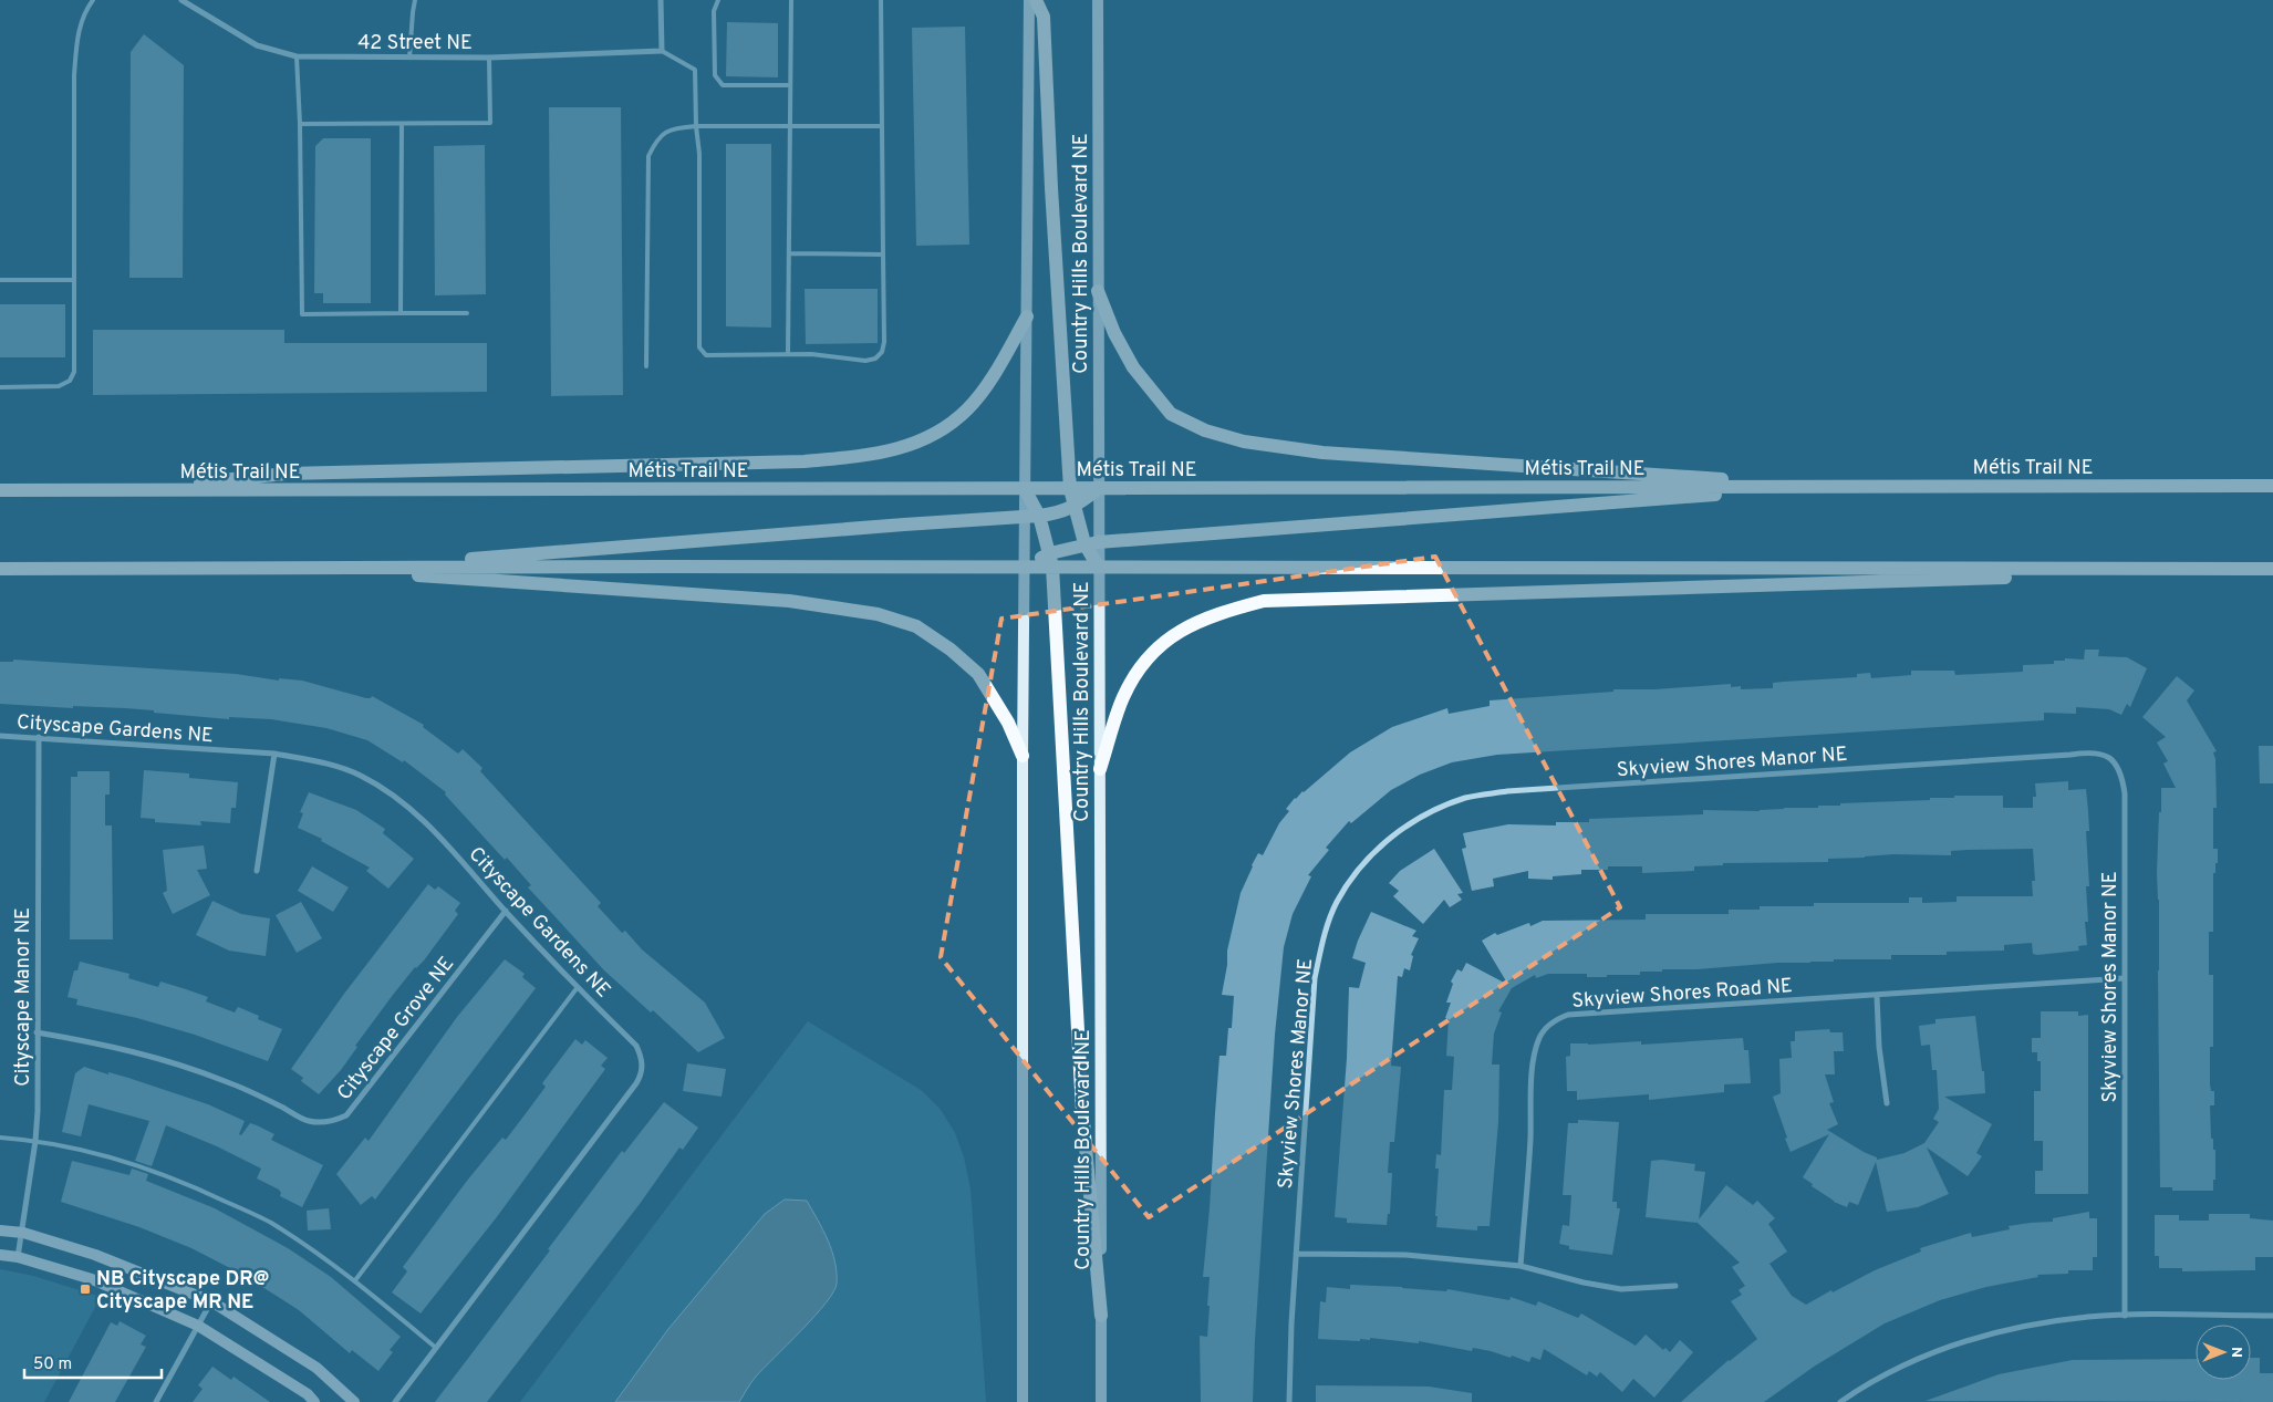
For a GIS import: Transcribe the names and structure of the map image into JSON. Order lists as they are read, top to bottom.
{
  "streets": {
    "main road": ["Country Hills Boulevard NE", "Métis Trail NE"],
    "street": [
      "42 Street NE",
      "Cityscape Gardens NE",
      "Skyview Shores Manor NE",
      "Skyview Shores Road NE",
      "Cityscape Manor NE",
      "Cityscape Grove NE"
    ]
  },
  "crossings": [
    ["Country Hills Boulevard NE", "Métis Trail NE"],
    ["Cityscape Gardens NE", "Cityscape Manor NE"],
    ["Cityscape Gardens NE", "Cityscape Grove NE"],
    ["Skyview Shores Manor NE", "Skyview Shores Road NE"],
    ["Cityscape Manor NE", "Cityscape Grove NE"]
  ],
  "places": {
    "transit": ["NB Cityscape DR@ Cityscape MR NE"]
  },
  "scale_bar": "50 m",
  "north": "right"
}
